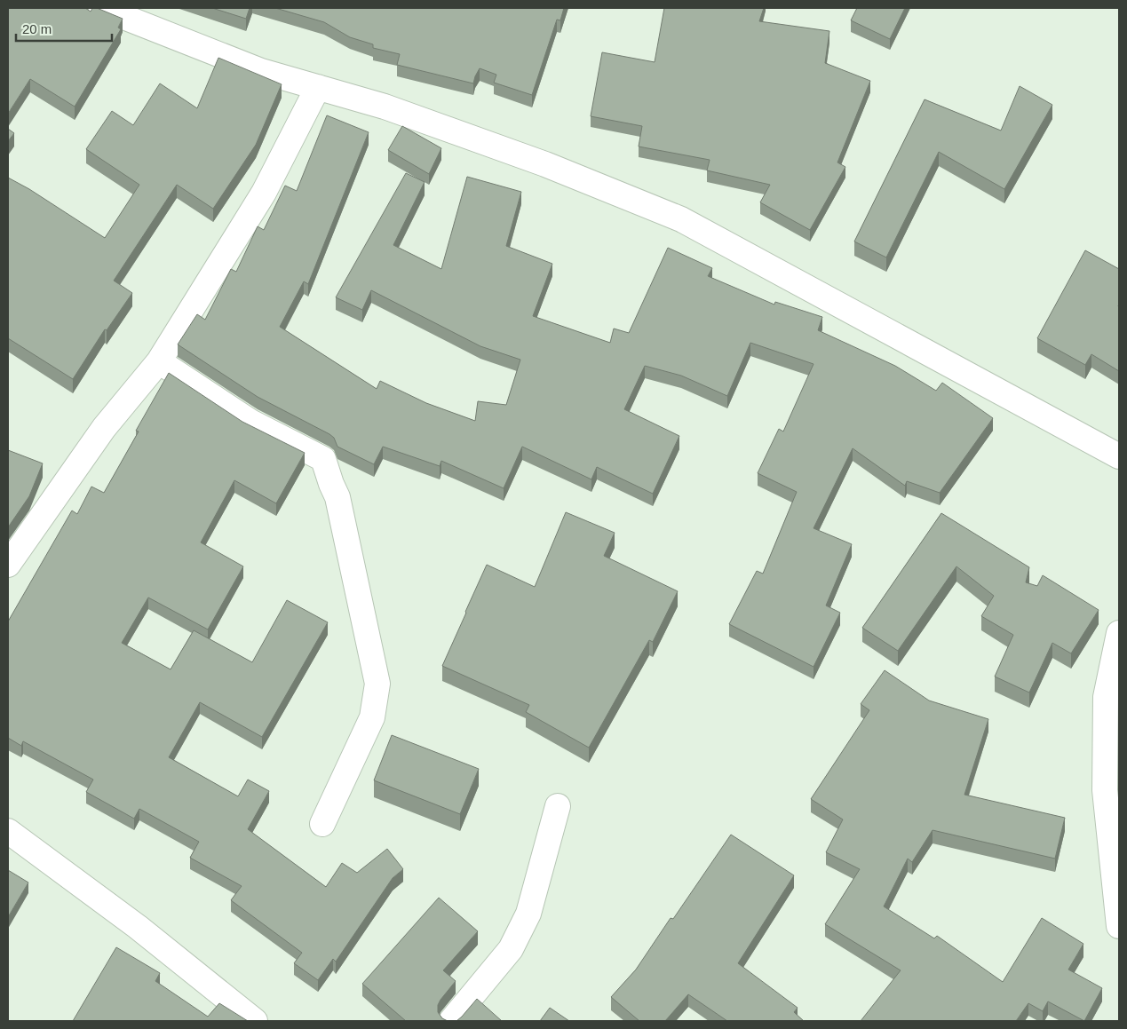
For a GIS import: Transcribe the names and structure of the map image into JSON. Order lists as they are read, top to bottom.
{
  "scale_bar": "20 m"
}
